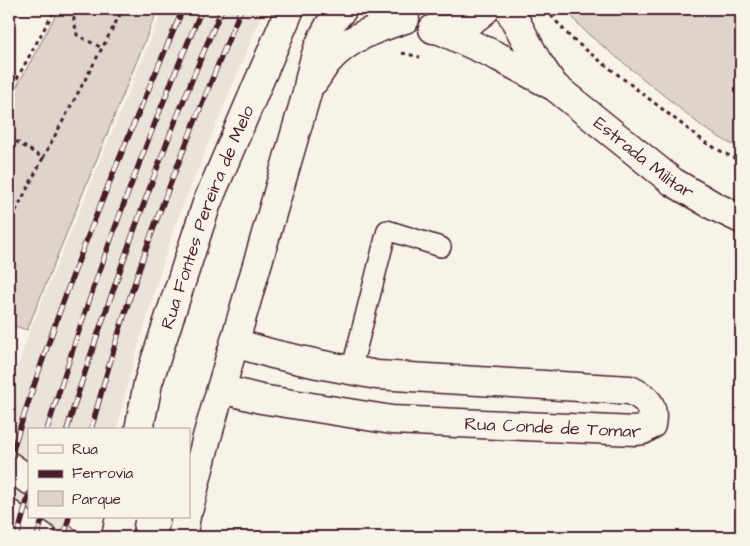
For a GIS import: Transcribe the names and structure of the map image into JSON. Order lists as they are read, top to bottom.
{
  "streets": {
    "street": ["Estrada Militar", "Rua Fontes Pereira de Melo", "Rua Conde de Tomar"]
  },
  "legend": ["Rua", "Ferrovia", "Parque"]
}
